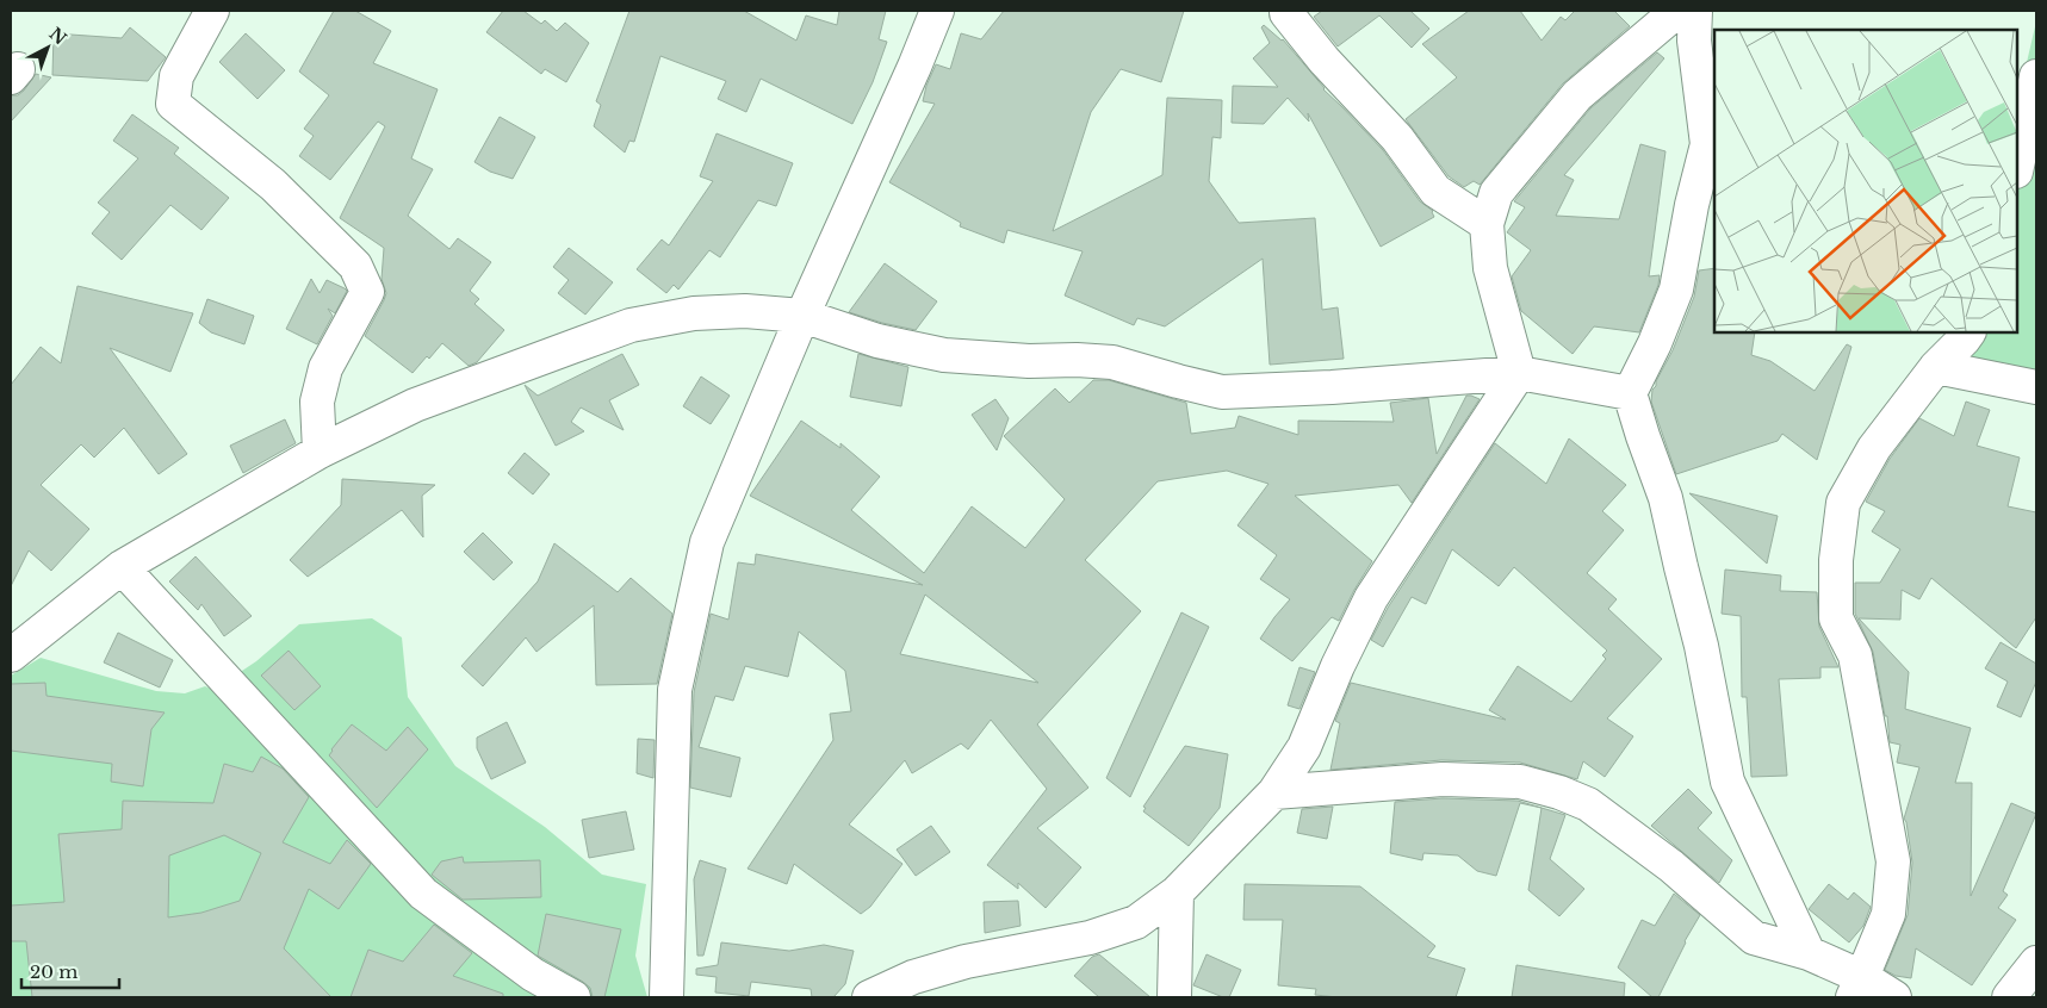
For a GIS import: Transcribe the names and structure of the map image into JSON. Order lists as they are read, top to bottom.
{
  "scale_bar": "20 m",
  "north": "top right"
}
